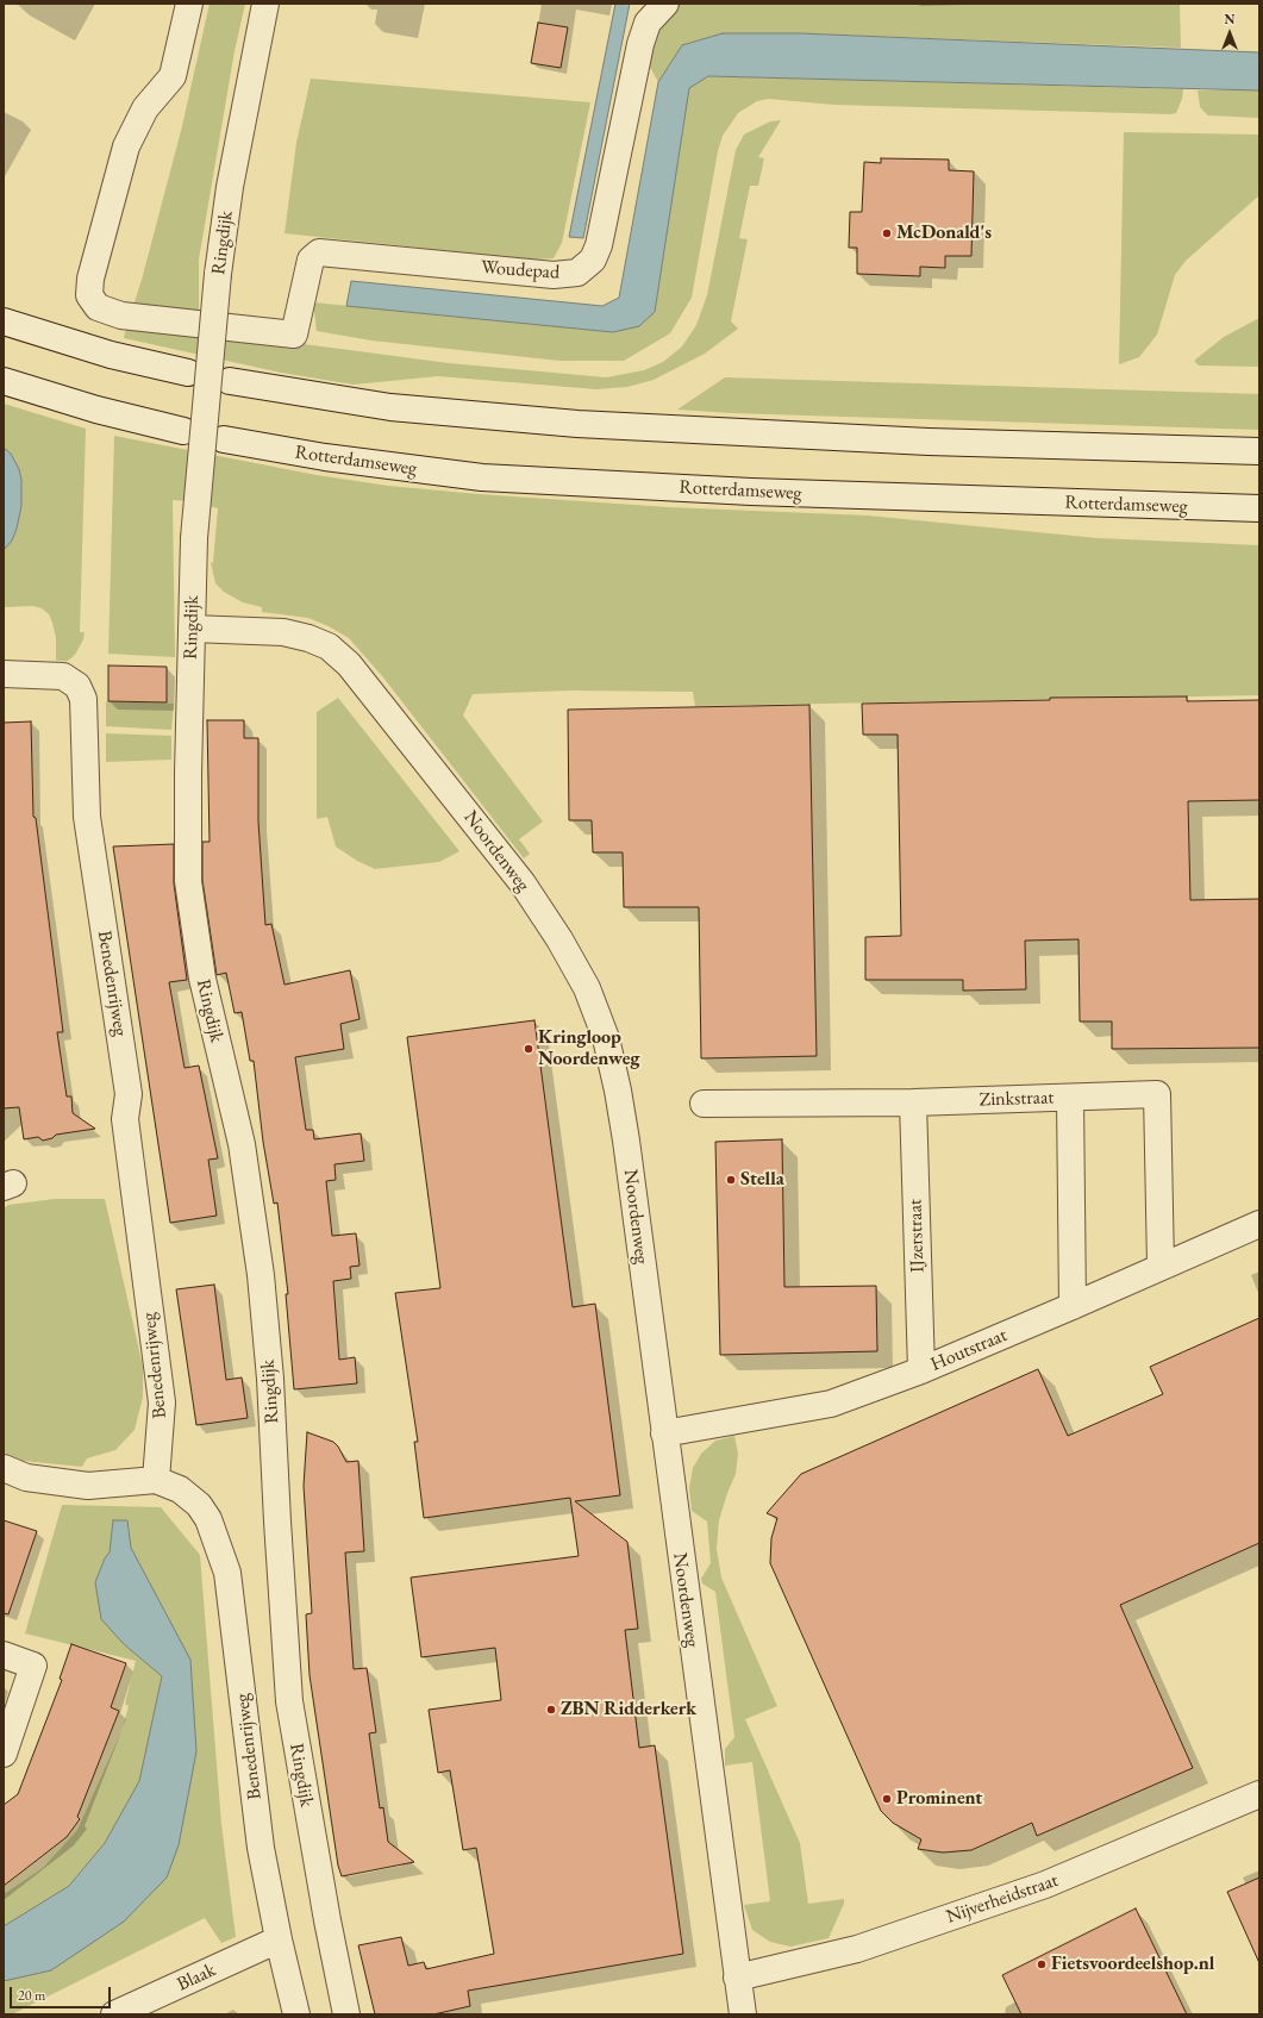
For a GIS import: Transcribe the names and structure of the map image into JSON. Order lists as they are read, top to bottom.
{
  "streets": {
    "street": [
      "Ringdijk",
      "Woudepad",
      "Rotterdamseweg",
      "Noordenweg",
      "Benedenrijweg",
      "Zinkstraat",
      "IJzerstraat",
      "Houtstraat",
      "Nijverheidstraat",
      "Blaak"
    ]
  },
  "crossings": [
    ["Ringdijk", "Noordenweg"],
    ["Noordenweg", "Houtstraat"],
    ["Noordenweg", "Nijverheidstraat"],
    ["Benedenrijweg", "Blaak"],
    ["Zinkstraat", "IJzerstraat"],
    ["Zinkstraat", "Houtstraat"],
    ["IJzerstraat", "Houtstraat"]
  ],
  "places": [
    "McDonald's",
    "Kringloop Noordenweg",
    "Stella",
    "ZBN Ridderkerk",
    "Prominent",
    "Fietsvoordeelshop.nl"
  ],
  "scale_bar": "20 m",
  "north": "top"
}
